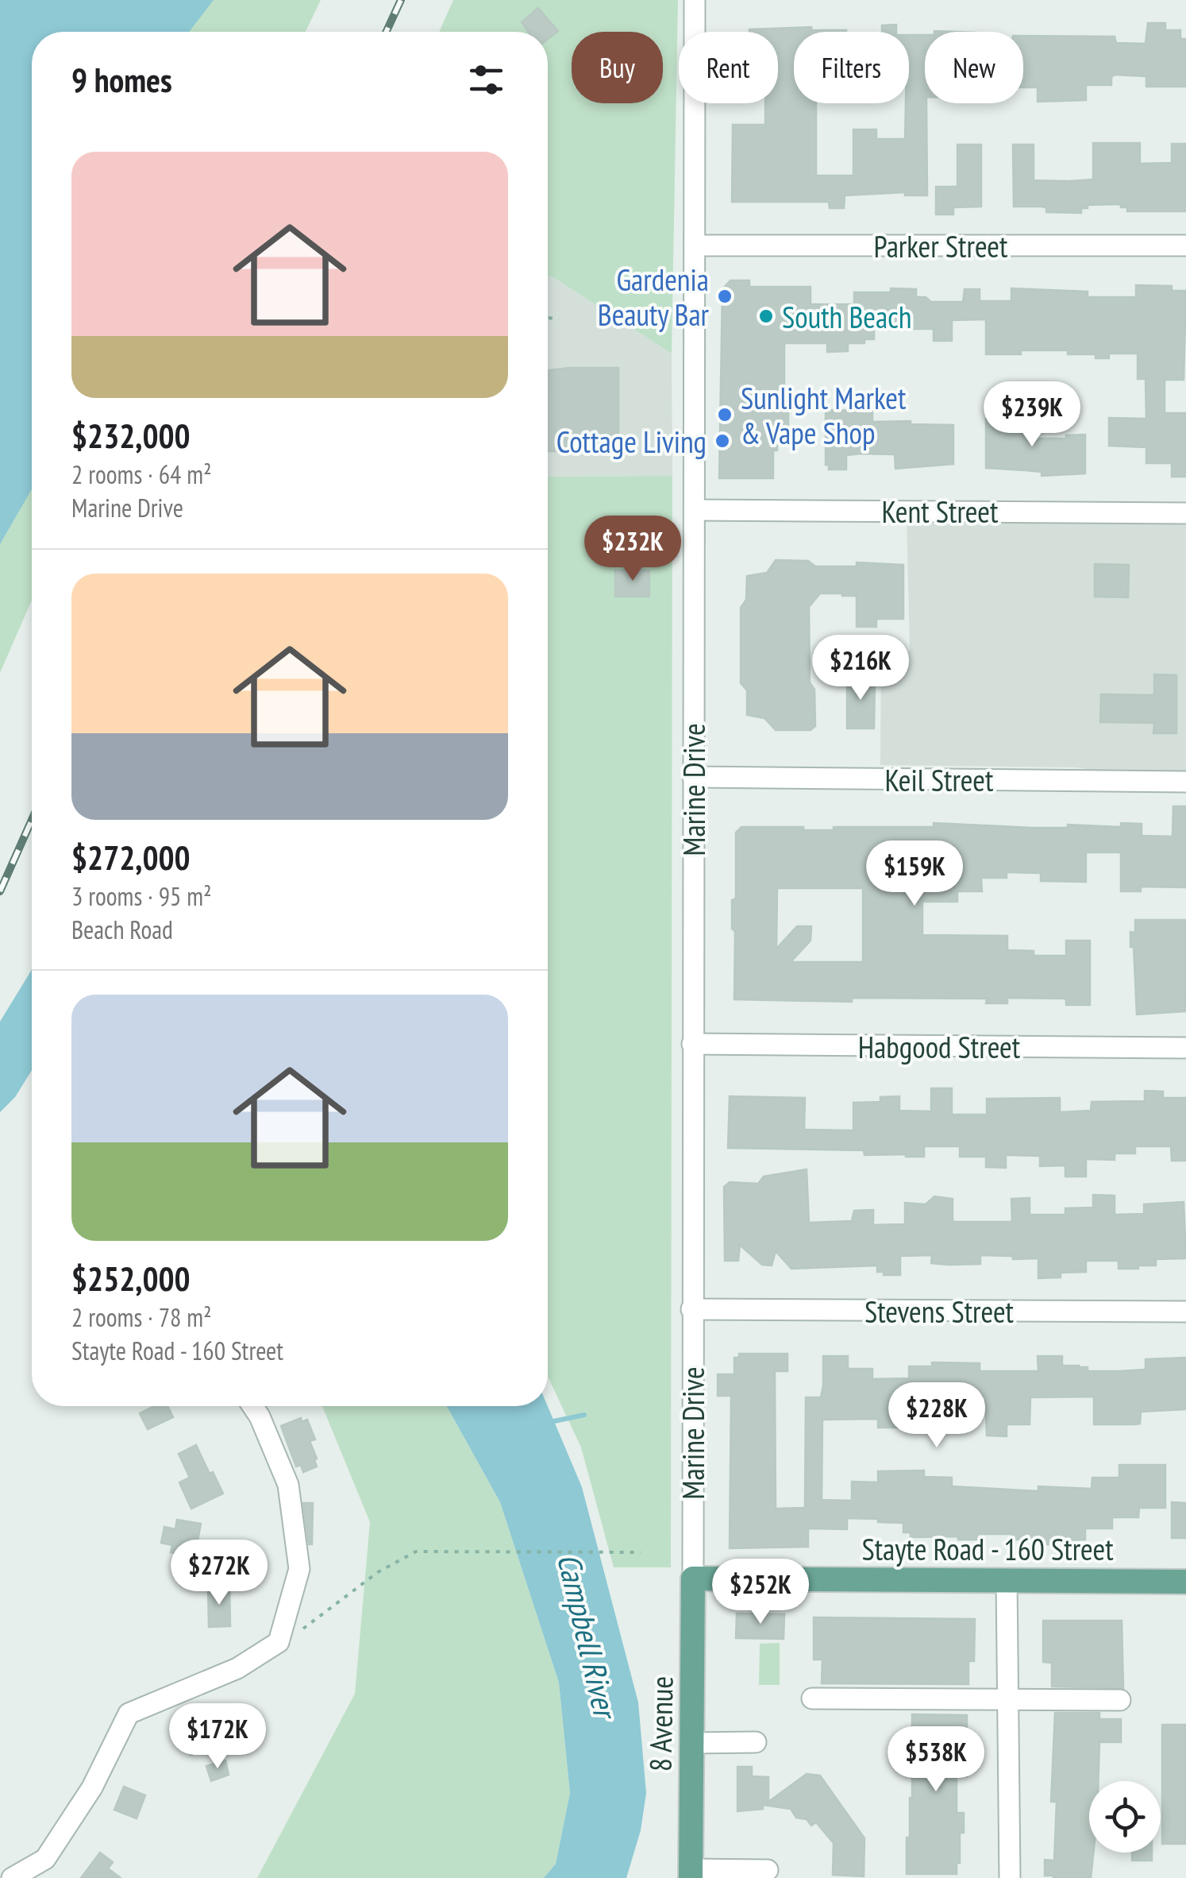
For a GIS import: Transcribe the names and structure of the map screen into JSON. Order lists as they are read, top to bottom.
{
  "streets": {
    "main road": ["Stayte Road - 160 Street", "8 Avenue"],
    "street": [
      "Parker Street",
      "Kent Street",
      "Keil Street",
      "Marine Drive",
      "Habgood Street",
      "Stevens Street"
    ]
  },
  "crossings": [
    ["Parker Street", "Marine Drive"],
    ["Kent Street", "Marine Drive"],
    ["Keil Street", "Marine Drive"],
    ["Marine Drive", "Habgood Street"],
    ["Marine Drive", "Stevens Street"],
    ["Marine Drive", "Stayte Road - 160 Street"],
    ["Marine Drive", "8 Avenue"],
    ["Stayte Road - 160 Street", "8 Avenue"]
  ],
  "water": ["Campbell River"],
  "places": [
    "Gardenia Beauty Bar",
    "South Beach",
    "Sunlight Market & Vape Shop",
    "Cottage Living"
  ],
  "page": {
    "chip": [
      "Buy",
      "Rent",
      "Filters",
      "New"
    ],
    "heading": "9 homes",
    "list": [
      {
        "name": "$232,000",
        "note": "2 rooms · 64 m² · Marine Drive"
      },
      {
        "name": "$272,000",
        "note": "3 rooms · 95 m² · Beach Road"
      },
      {
        "name": "$252,000",
        "note": "2 rooms · 78 m² · Stayte Road - 160 Street"
      }
    ],
    "price": [
      "$239K",
      "$232K",
      "$216K",
      "$159K",
      "$228K",
      "$272K",
      "$252K",
      "$172K",
      "$538K"
    ]
  }
}
